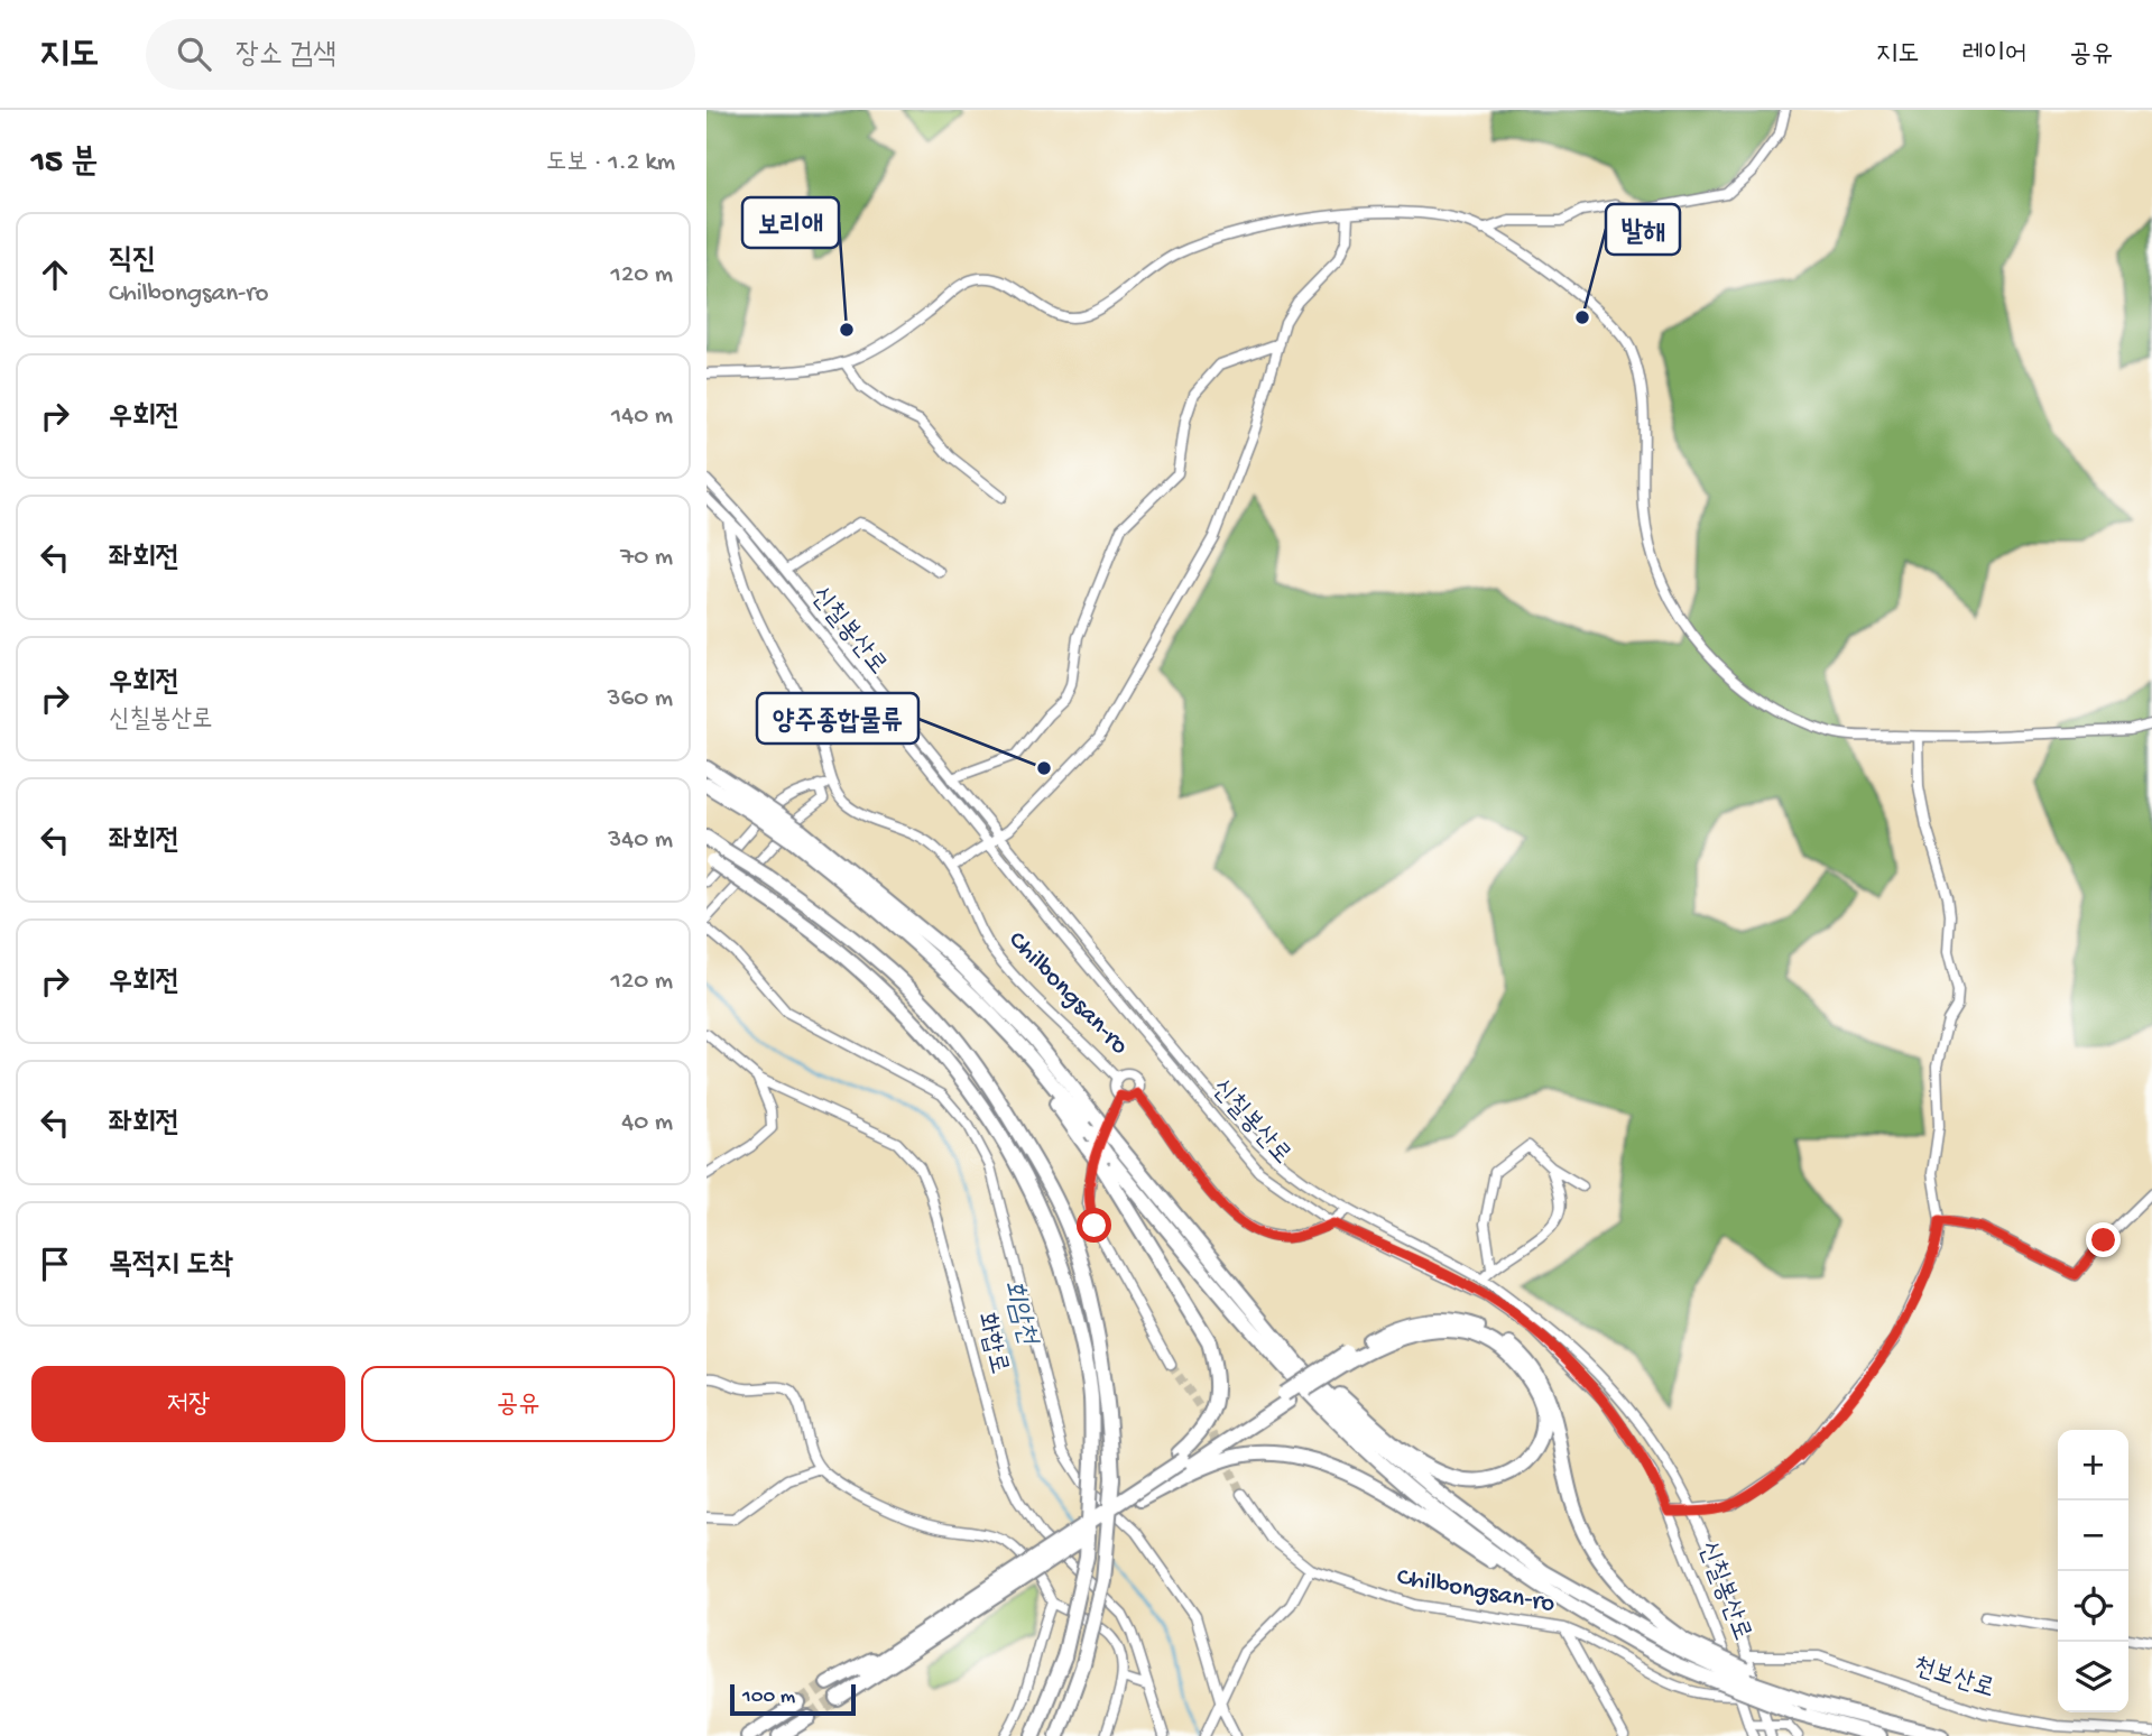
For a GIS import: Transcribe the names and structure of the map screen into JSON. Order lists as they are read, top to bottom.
{
  "streets": {
    "street": [
      "신칠봉산로",
      "Chilbongsan-ro",
      "화합로",
      "천보산로"
    ]
  },
  "crossings": [
    ["신칠봉산로", "Chilbongsan-ro"],
    ["신칠봉산로", "천보산로"]
  ],
  "water": ["회암천"],
  "places": ["발해", "보리애", "양주종합물류"],
  "scale_bar": "100 m",
  "page": {
    "header": "지도",
    "search": "장소 검색",
    "nav": ["지도", "레이어", "공유"],
    "heading": ["15 분", "도보 · 1.2 km"],
    "list": [
      ["직진", "Chilbongsan-ro", "120 m"],
      ["우회전", "140 m"],
      ["좌회전", "70 m"],
      ["우회전", "신칠봉산로", "360 m"],
      ["좌회전", "340 m"],
      ["우회전", "120 m"],
      ["좌회전", "40 m"],
      "목적지 도착"
    ],
    "buttons": ["저장", "공유"],
    "map_buttons": ["+", "−"],
    "scale": "100 m"
  }
}
